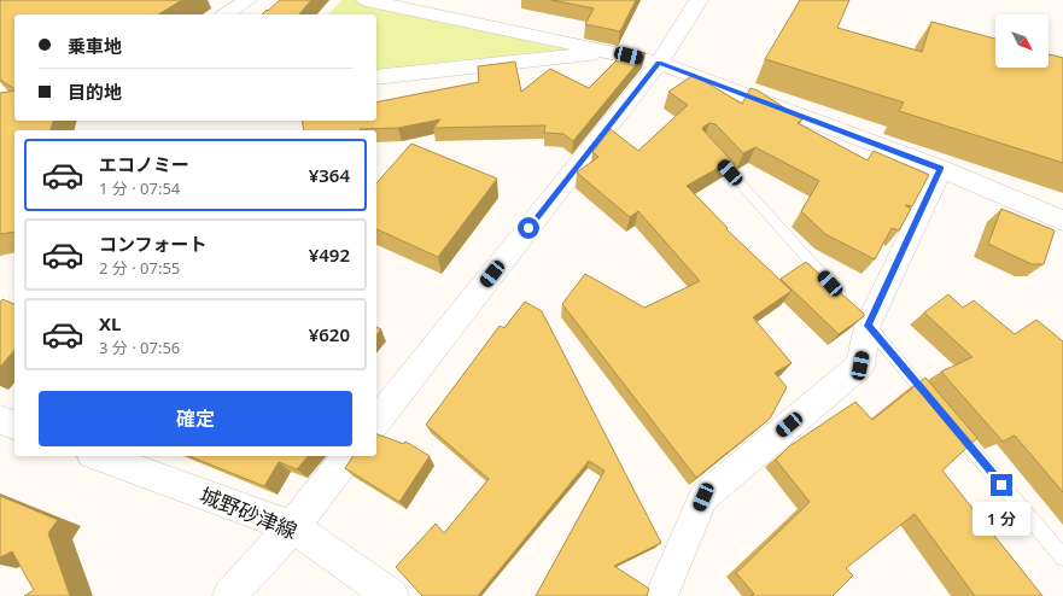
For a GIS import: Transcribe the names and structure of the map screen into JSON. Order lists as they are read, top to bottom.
{
  "streets": {
    "street": ["城野砂津線"]
  },
  "north": "bottom right",
  "page": {
    "banner": ["乗車地", "目的地"],
    "list": [
      {
        "name": "エコノミー",
        "note": "1 分 · 07:54",
        "value": "¥364"
      },
      {
        "name": "コンフォート",
        "note": "2 分 · 07:55",
        "value": "¥492"
      },
      {
        "name": "XL",
        "note": "3 分 · 07:56",
        "value": "¥620"
      }
    ],
    "buttons": "確定",
    "bubble": "1 分"
  }
}
